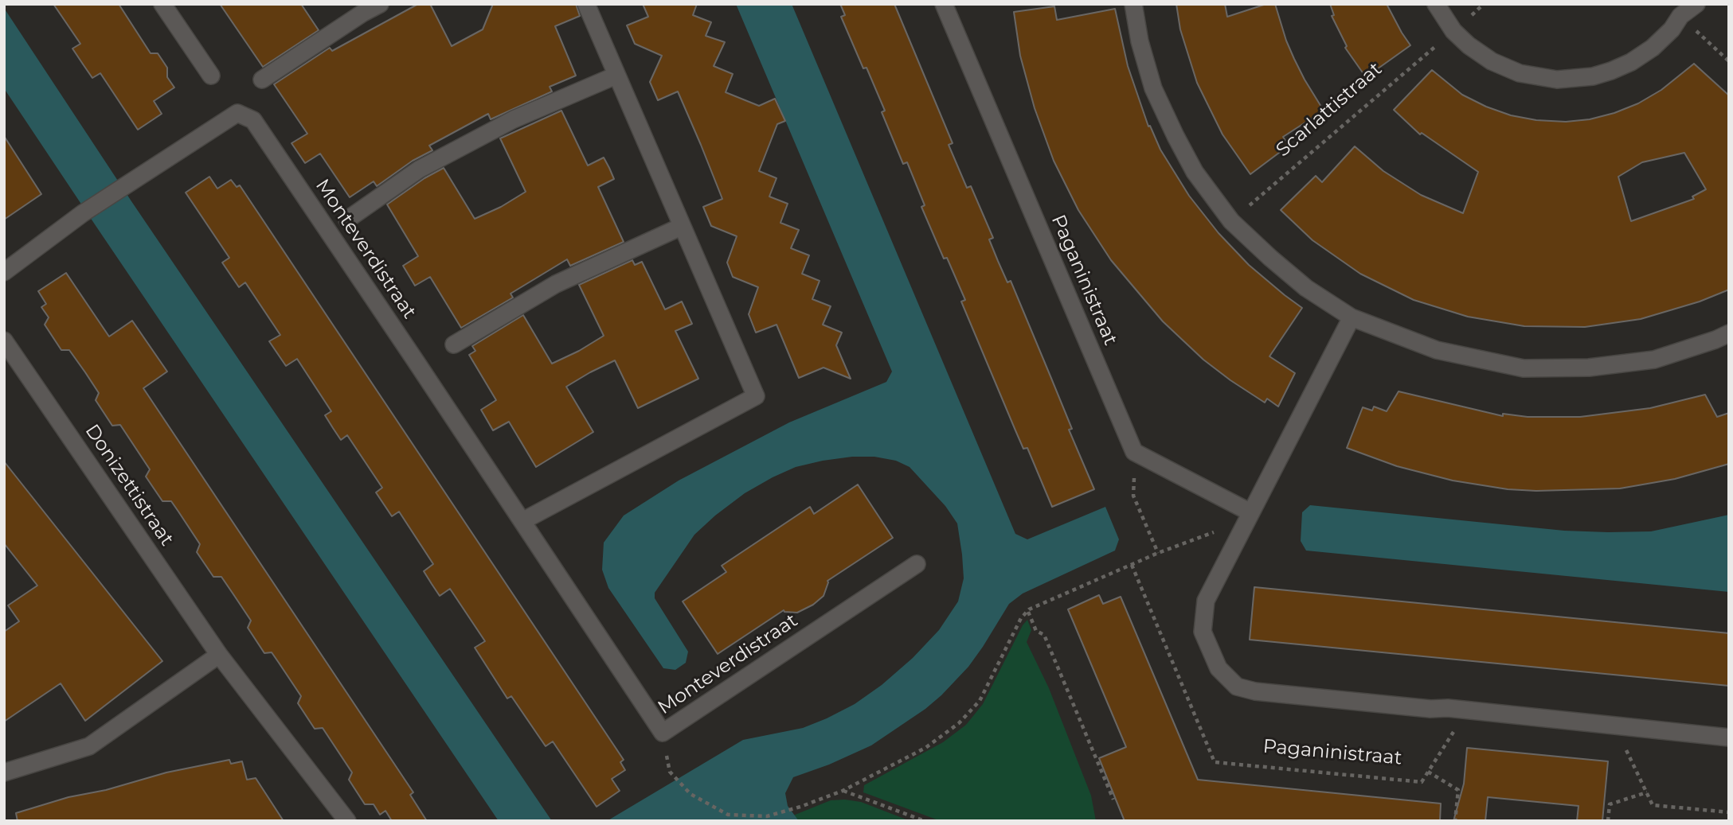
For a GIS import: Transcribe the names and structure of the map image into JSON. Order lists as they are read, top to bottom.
{
  "streets": {
    "street": ["Monteverdistraat", "Paganinistraat", "Donizettistraat"],
    "path": ["Scarlattistraat"]
  }
}
